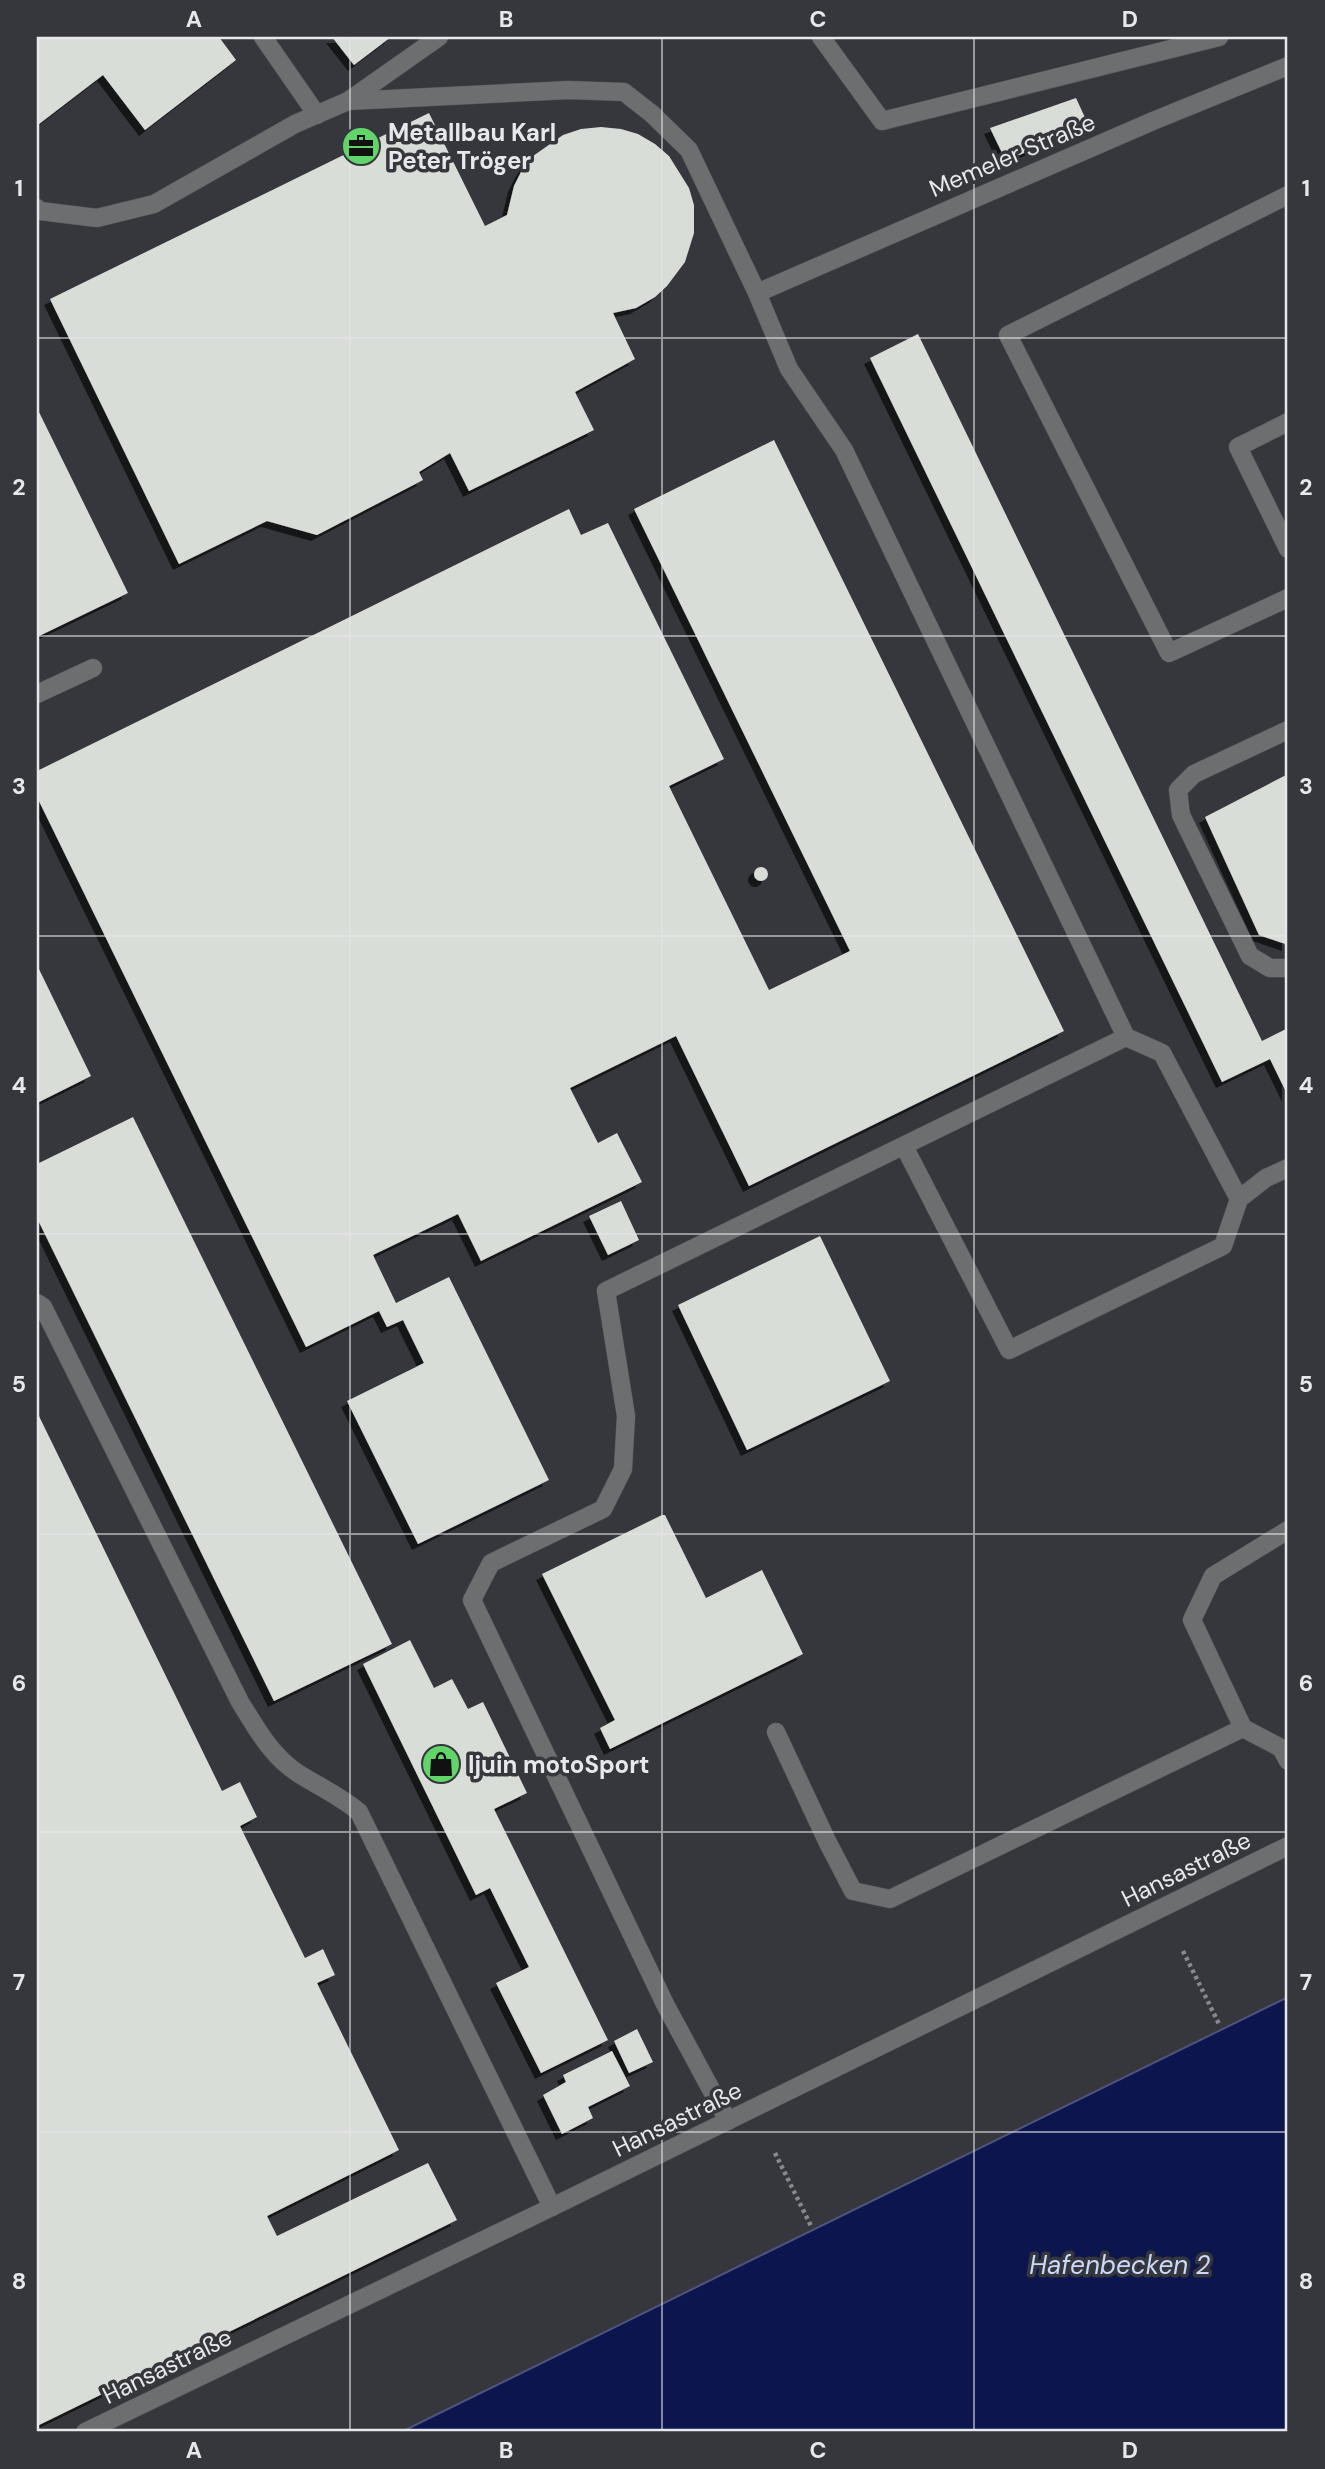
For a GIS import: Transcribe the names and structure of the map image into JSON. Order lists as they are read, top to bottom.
{
  "streets": {
    "street": ["Memeler Straße", "Hansastraße"]
  },
  "water": ["Hafenbecken 2"],
  "places": {
    "office": ["Metallbau Karl Peter Tröger"],
    "shop": ["Ijuin motoSport"]
  },
  "grid": {
    "columns": [
      "A",
      "B",
      "C",
      "D"
    ],
    "rows": [
      "1",
      "2",
      "3",
      "4",
      "5",
      "6",
      "7",
      "8"
    ]
  }
}
